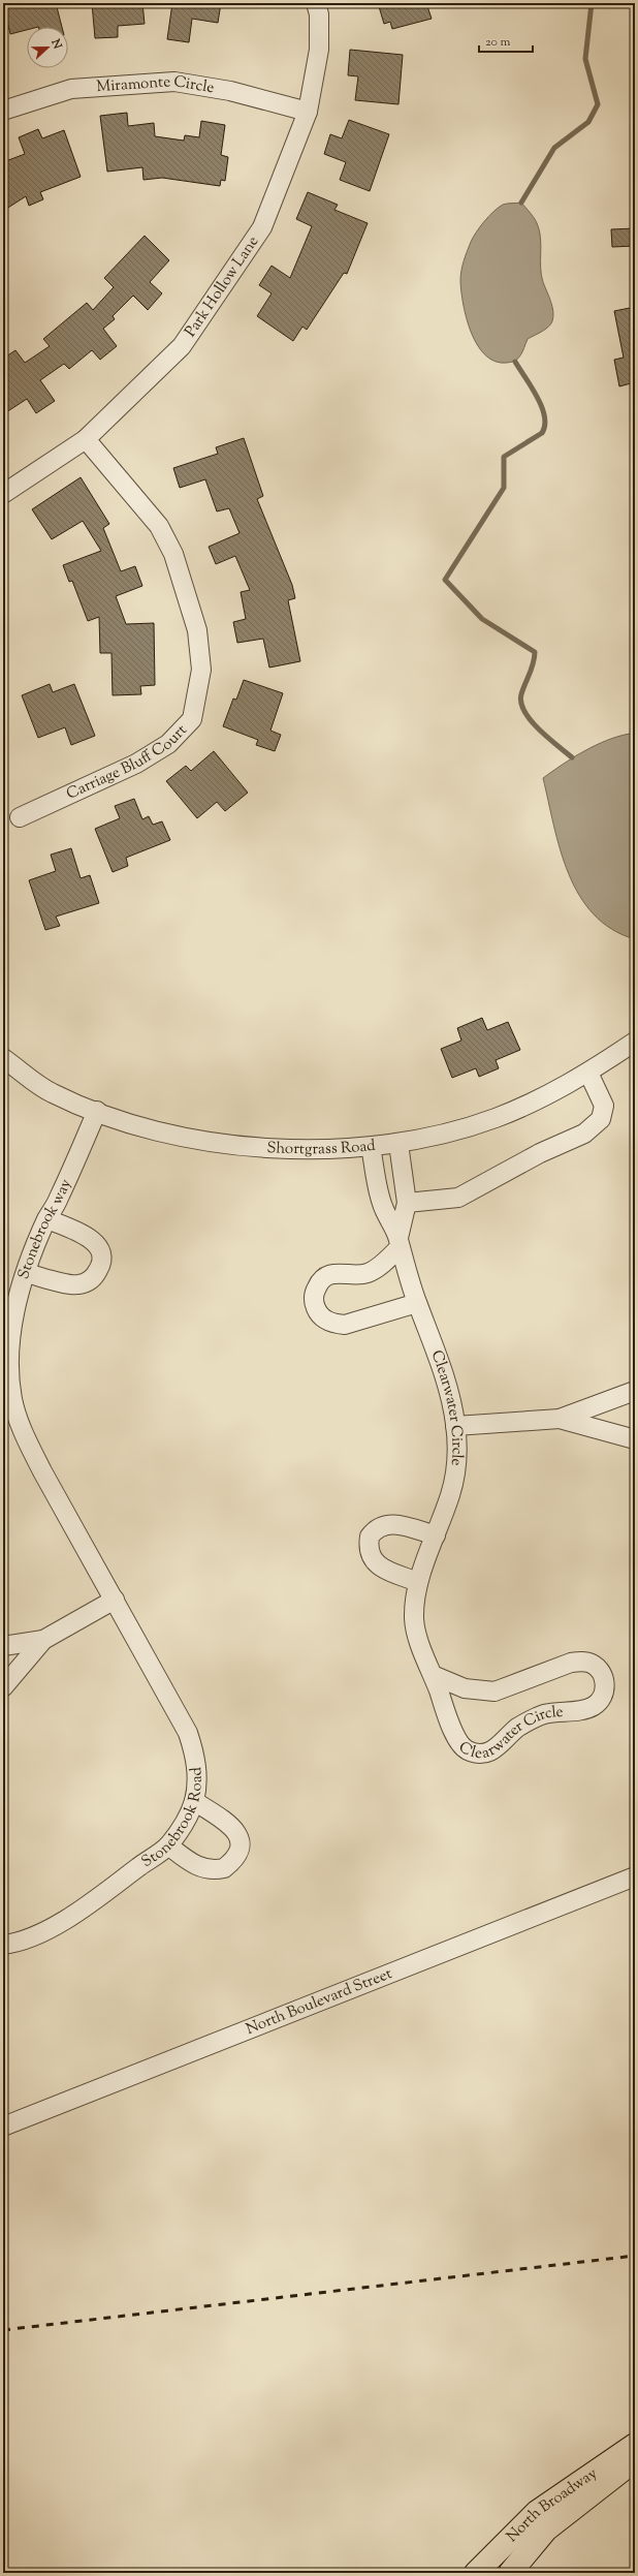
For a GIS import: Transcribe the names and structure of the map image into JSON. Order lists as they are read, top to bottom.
{
  "streets": {
    "main road": ["North Broadway"],
    "street": [
      "Miramonte Circle",
      "Park Hollow Lane",
      "Carriage Bluff Court",
      "Shortgrass Road",
      "Stonebrook way",
      "Clearwater Circle",
      "Stonebrook Road",
      "North Boulevard Street"
    ]
  },
  "crossings": [
    ["Miramonte Circle", "Park Hollow Lane"],
    ["Park Hollow Lane", "Carriage Bluff Court"],
    ["Shortgrass Road", "Stonebrook way"],
    ["Shortgrass Road", "Clearwater Circle"],
    ["Stonebrook way", "Stonebrook Road"]
  ],
  "scale_bar": "20 m",
  "north": "right"
}
